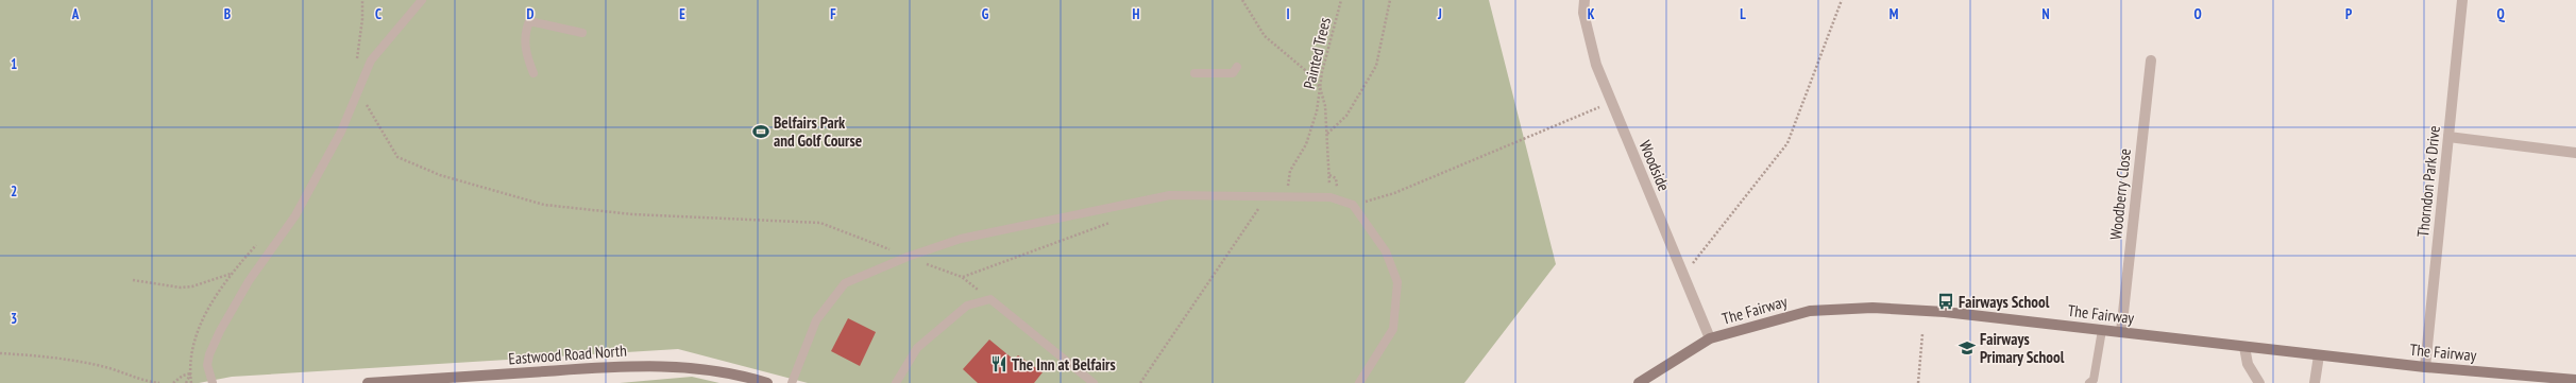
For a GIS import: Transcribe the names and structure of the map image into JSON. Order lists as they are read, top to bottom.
{
  "streets": {
    "street": [
      "Woodside",
      "Thorndon Park Drive",
      "Woodberry Close",
      "The Fairway",
      "Eastwood Road North"
    ],
    "path": ["Painted Trees"]
  },
  "crossings": [
    ["Woodside", "The Fairway"],
    ["Thorndon Park Drive", "The Fairway"],
    ["Woodberry Close", "The Fairway"]
  ],
  "places": {
    "sports": ["Belfairs Park and Golf Course"],
    "bus stop": ["Fairways School"],
    "school or university": ["Fairways Primary School"],
    "restaurant": ["The Inn at Belfairs"]
  },
  "grid": {
    "columns": [
      "A",
      "B",
      "C",
      "D",
      "E",
      "F",
      "G",
      "H",
      "I",
      "J",
      "K",
      "L",
      "M",
      "N",
      "O",
      "P",
      "Q"
    ],
    "rows": ["1", "2", "3"]
  }
}
